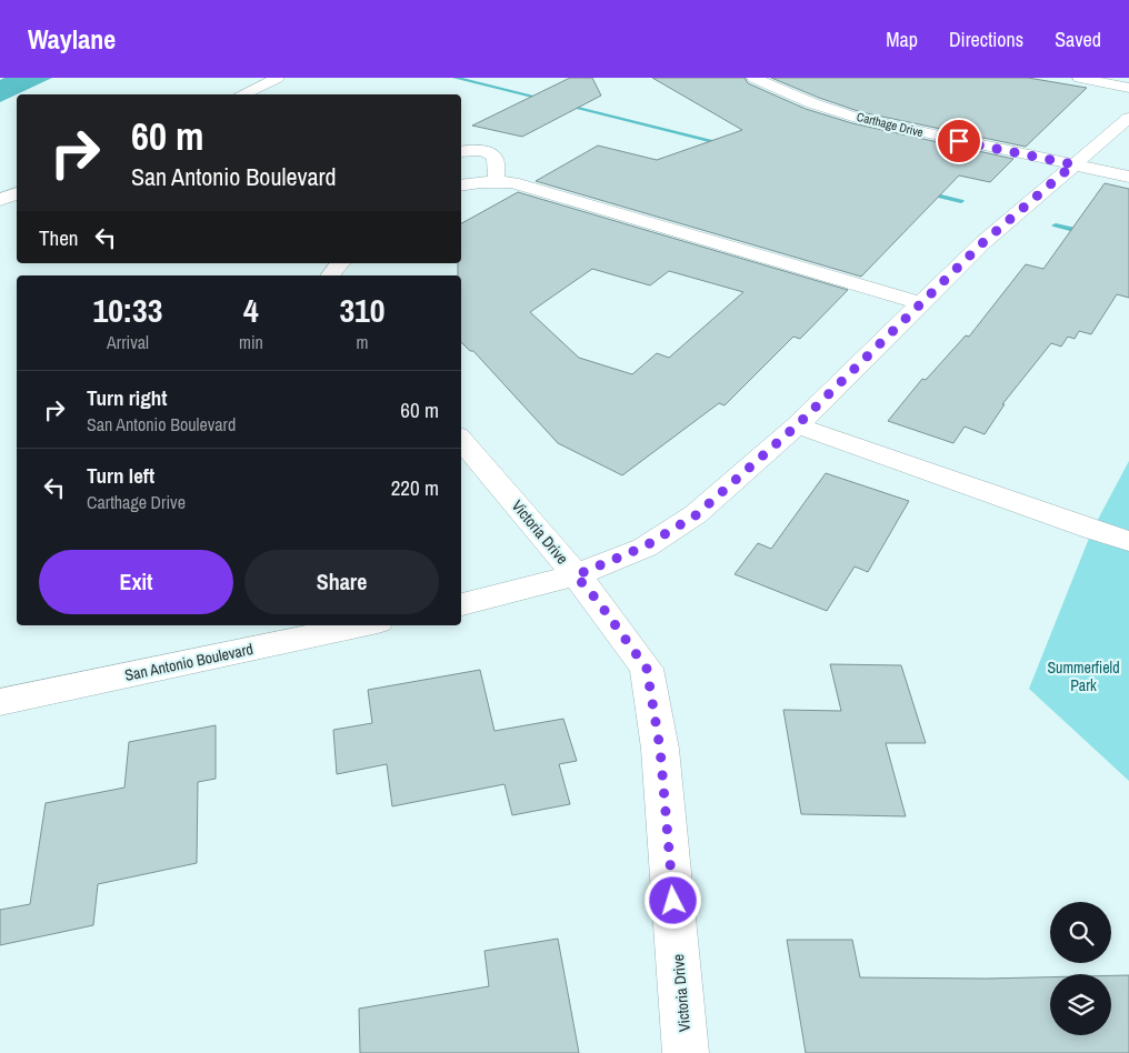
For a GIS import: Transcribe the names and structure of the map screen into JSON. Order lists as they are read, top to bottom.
{
  "streets": {
    "street": ["Carthage Drive", "Victoria Drive", "San Antonio Boulevard"]
  },
  "parks": ["Summerfield Park"],
  "page": {
    "header": "Waylane",
    "nav": ["Map", "Directions", "Saved"],
    "turn": ["60 m", "San Antonio Boulevard"],
    "then": "Then",
    "eta": [
      "10:33",
      "Arrival",
      "4",
      "min",
      "310",
      "m"
    ],
    "list": [
      {
        "name": "Turn right",
        "note": "San Antonio Boulevard",
        "value": "60 m"
      },
      {
        "name": "Turn left",
        "note": "Carthage Drive",
        "value": "220 m"
      }
    ],
    "buttons": ["Exit", "Share"]
  }
}
